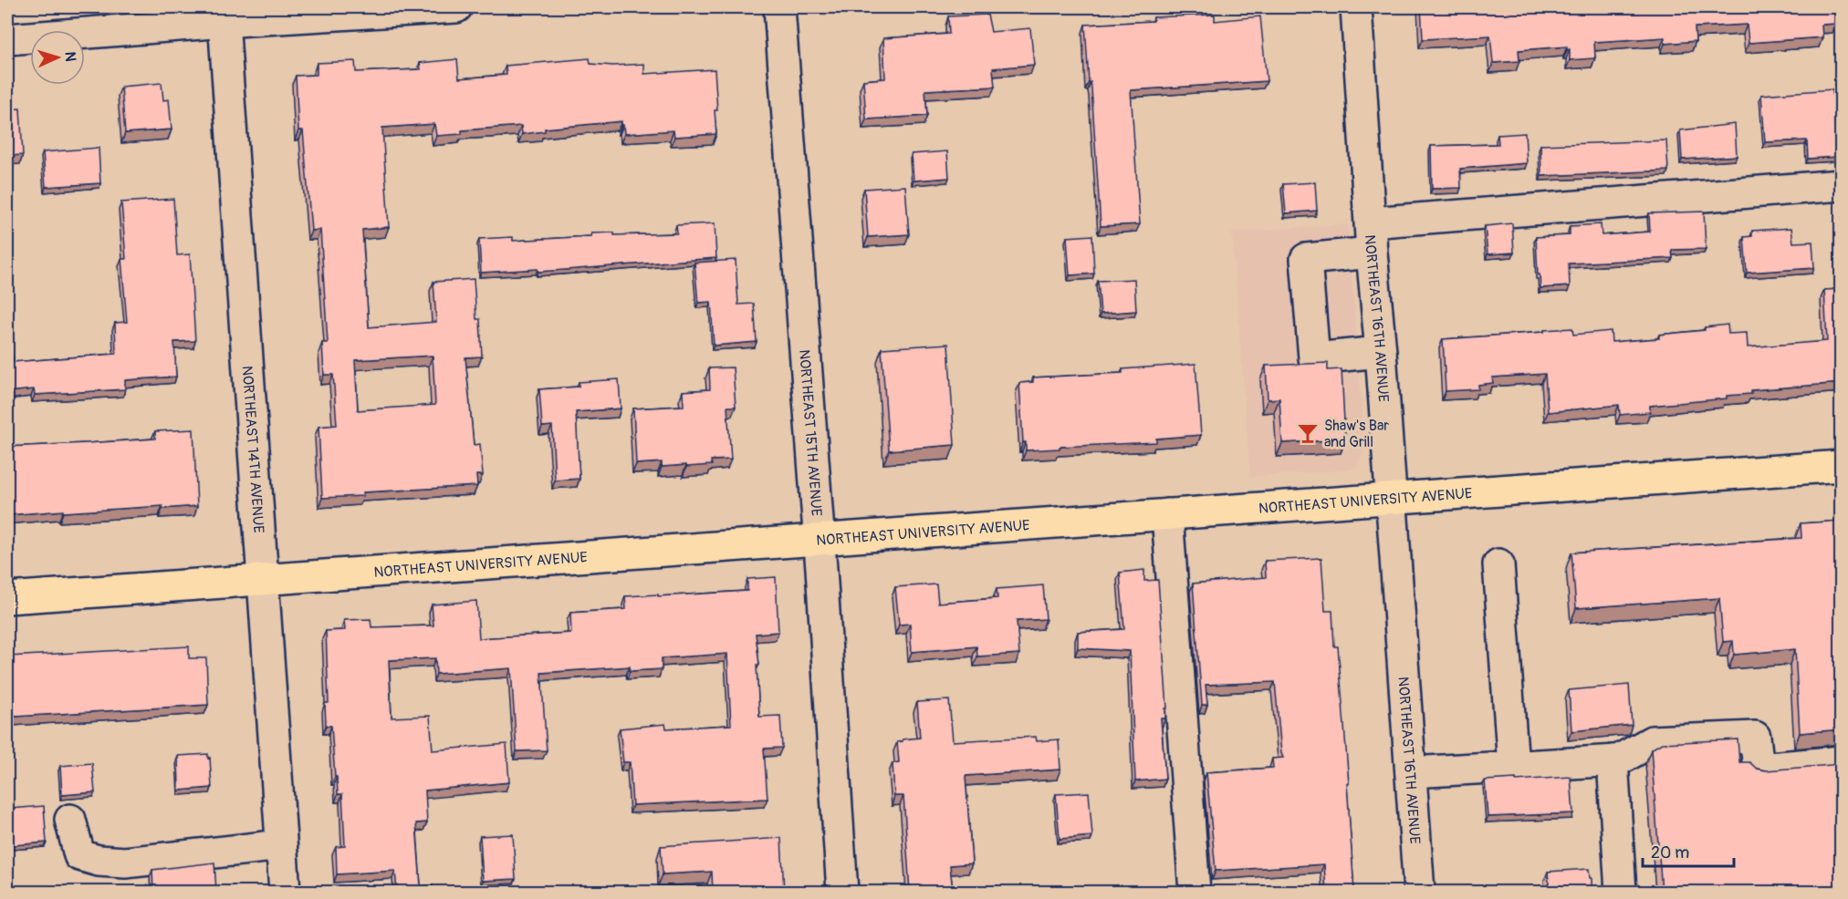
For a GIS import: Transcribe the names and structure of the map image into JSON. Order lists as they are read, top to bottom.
{
  "streets": {
    "main road": ["NORTHEAST UNIVERSITY AVENUE"],
    "street": ["NORTHEAST 16TH AVENUE", "NORTHEAST 15TH AVENUE", "NORTHEAST 14TH AVENUE"]
  },
  "crossings": [
    ["NORTHEAST 16TH AVENUE", "NORTHEAST UNIVERSITY AVENUE"],
    ["NORTHEAST 15TH AVENUE", "NORTHEAST UNIVERSITY AVENUE"],
    ["NORTHEAST 14TH AVENUE", "NORTHEAST UNIVERSITY AVENUE"]
  ],
  "places": {
    "bar": ["Shaw's Bar and Grill"]
  },
  "scale_bar": "20 m",
  "north": "right"
}
